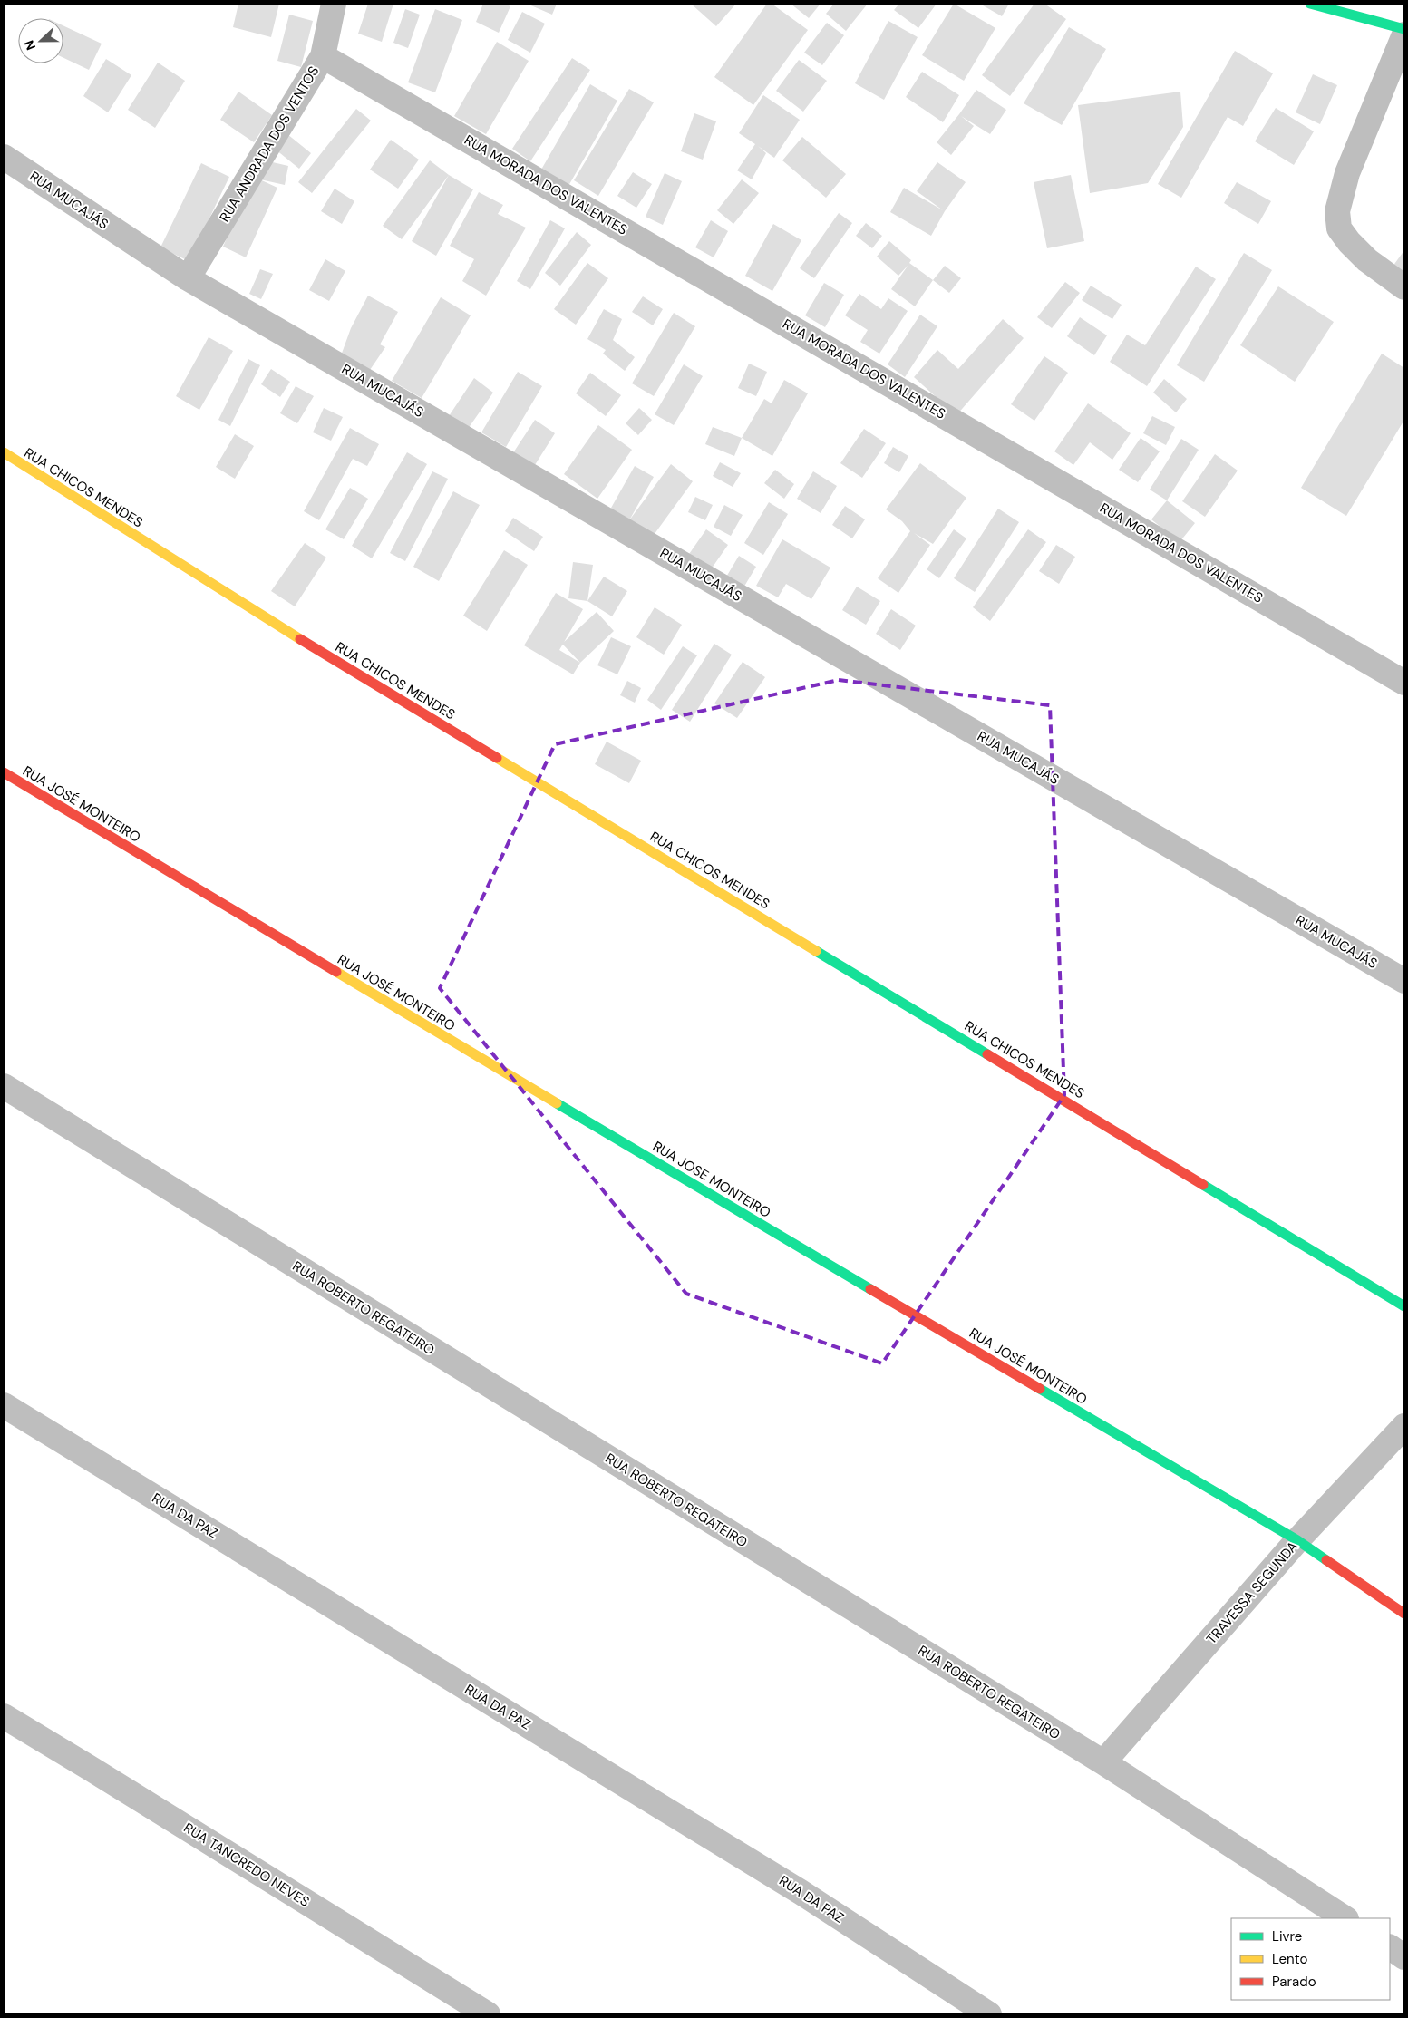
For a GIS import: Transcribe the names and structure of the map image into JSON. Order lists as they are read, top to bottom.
{
  "streets": {
    "street": [
      "RUA ANDRADA DOS VENTOS",
      "RUA MORADA DOS VALENTES",
      "RUA MUCAJÁS",
      "RUA CHICOS MENDES",
      "RUA JOSÉ MONTEIRO",
      "RUA ROBERTO REGATEIRO",
      "RUA DA PAZ",
      "TRAVESSA SEGUNDA",
      "RUA TANCREDO NEVES"
    ]
  },
  "crossings": [
    ["RUA ANDRADA DOS VENTOS", "RUA MORADA DOS VALENTES"],
    ["RUA ANDRADA DOS VENTOS", "RUA MUCAJÁS"],
    ["RUA JOSÉ MONTEIRO", "TRAVESSA SEGUNDA"],
    ["RUA ROBERTO REGATEIRO", "TRAVESSA SEGUNDA"]
  ],
  "legend": ["Livre", "Lento", "Parado"],
  "north": "left"
}
